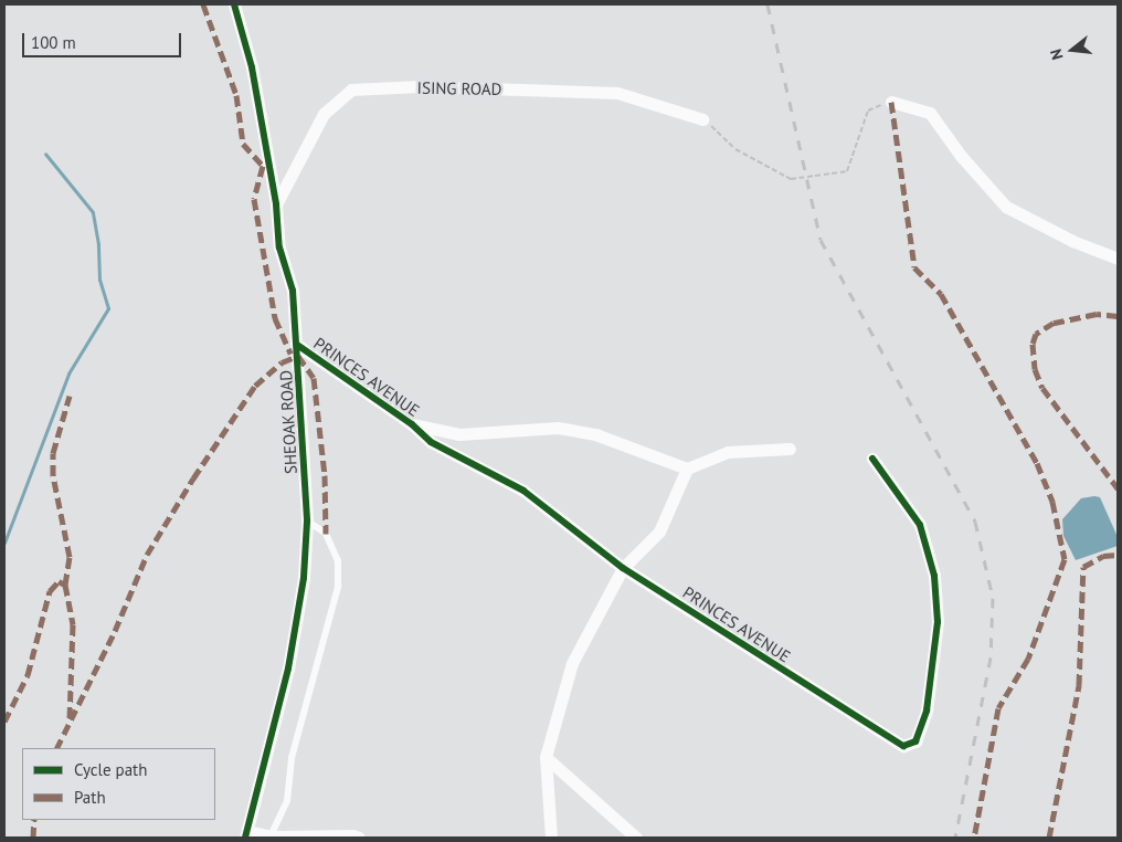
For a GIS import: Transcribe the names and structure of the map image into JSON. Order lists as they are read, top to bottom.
{
  "streets": {
    "street": ["ISING ROAD", "PRINCES AVENUE", "SHEOAK ROAD"]
  },
  "crossings": [
    ["ISING ROAD", "SHEOAK ROAD"],
    ["PRINCES AVENUE", "SHEOAK ROAD"]
  ],
  "legend": ["Cycle path", "Path"],
  "scale_bar": "100 m",
  "north": "left"
}
